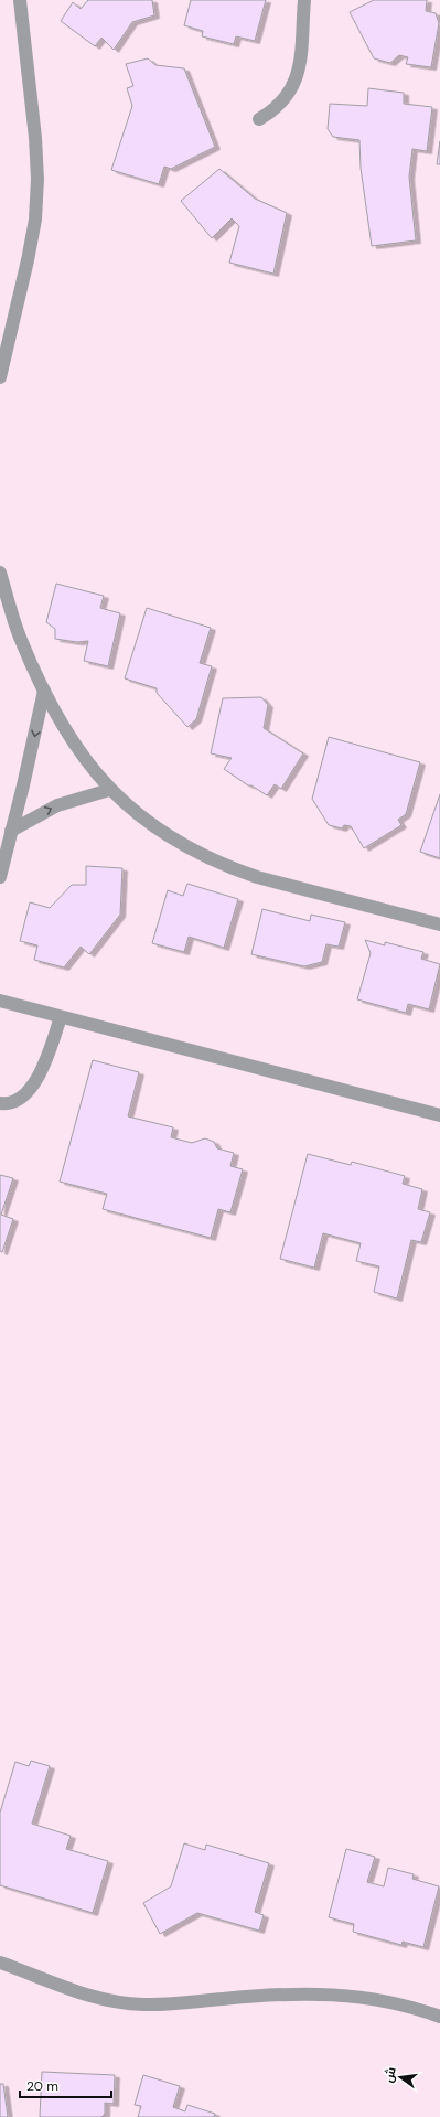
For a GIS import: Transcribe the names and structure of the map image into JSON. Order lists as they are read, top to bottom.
{
  "scale_bar": "20 m",
  "north": "left"
}
